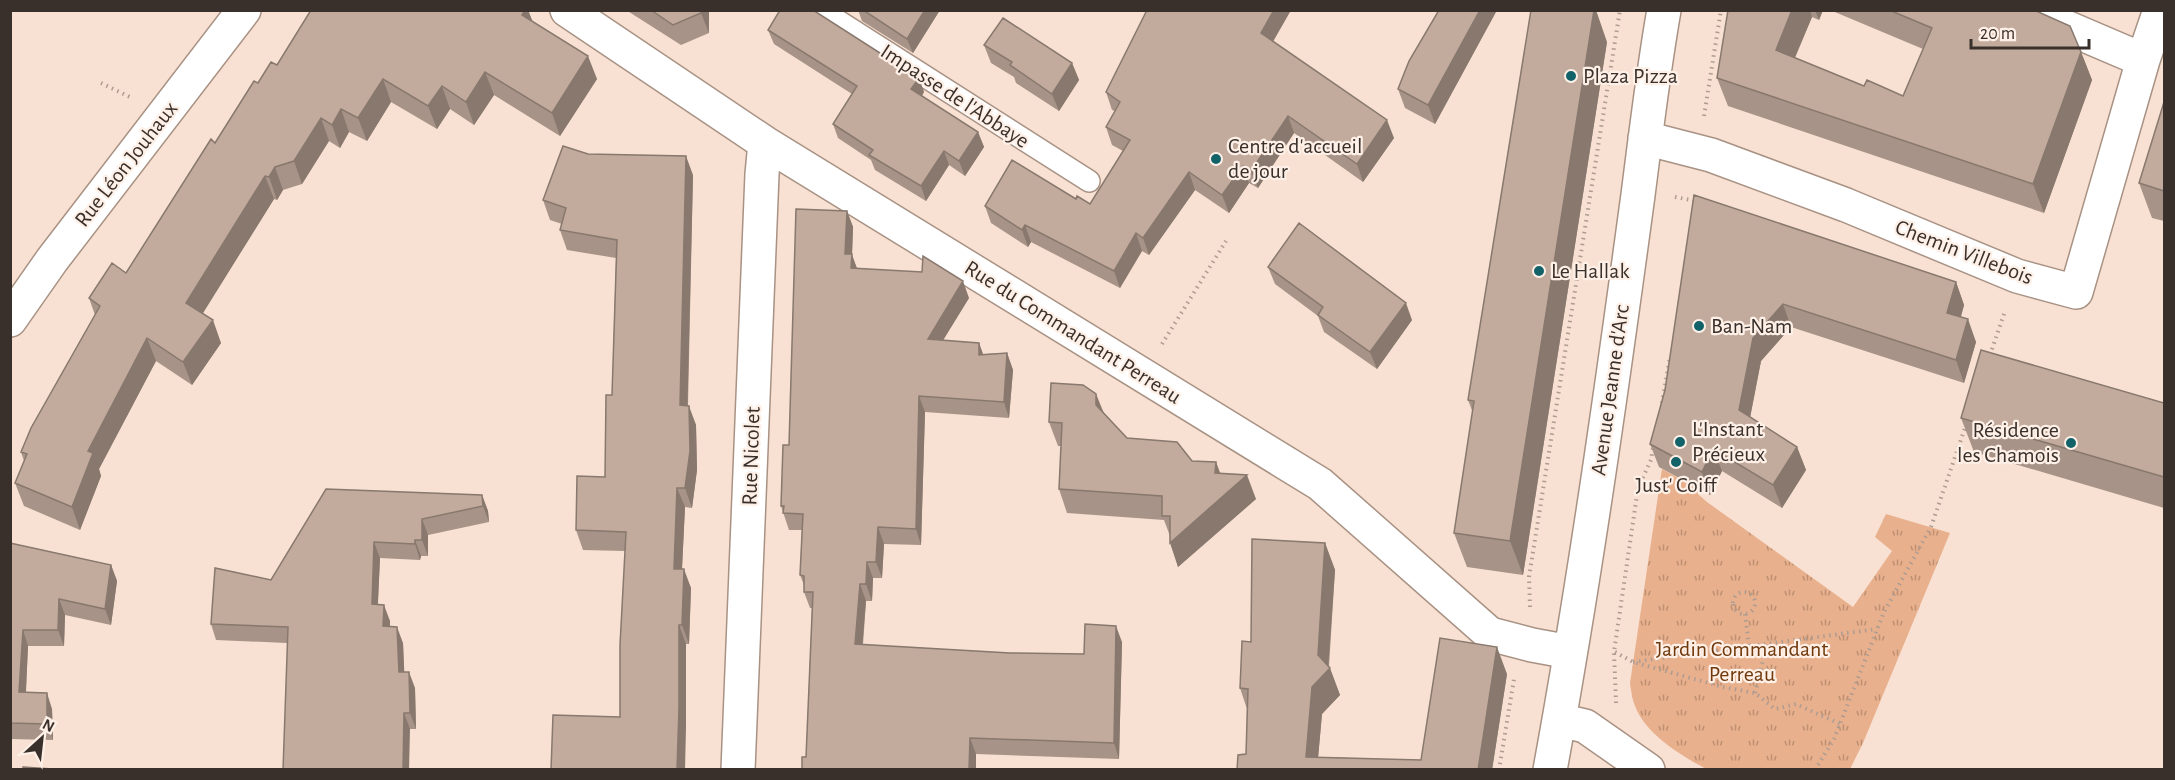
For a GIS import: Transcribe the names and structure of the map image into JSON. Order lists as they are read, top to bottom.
{
  "streets": {
    "street": [
      "Rue Léon Jouhaux",
      "Chemin Villebois",
      "Rue du Commandant Perreau",
      "Avenue Jeanne d'Arc",
      "Rue Nicolet"
    ],
    "lane": ["Impasse de l'Abbaye"]
  },
  "crossings": [
    ["Chemin Villebois", "Avenue Jeanne d'Arc"],
    ["Rue du Commandant Perreau", "Avenue Jeanne d'Arc"],
    ["Rue du Commandant Perreau", "Rue Nicolet"]
  ],
  "parks": ["Jardin Commandant Perreau"],
  "places": [
    "Plaza Pizza",
    "Centre d'accueil de jour",
    "Le Hallak",
    "Ban-Nam",
    "L'Instant Précieux",
    "Résidence les Chamois",
    "Just' Coiff"
  ],
  "scale_bar": "20 m",
  "north": "top right"
}
